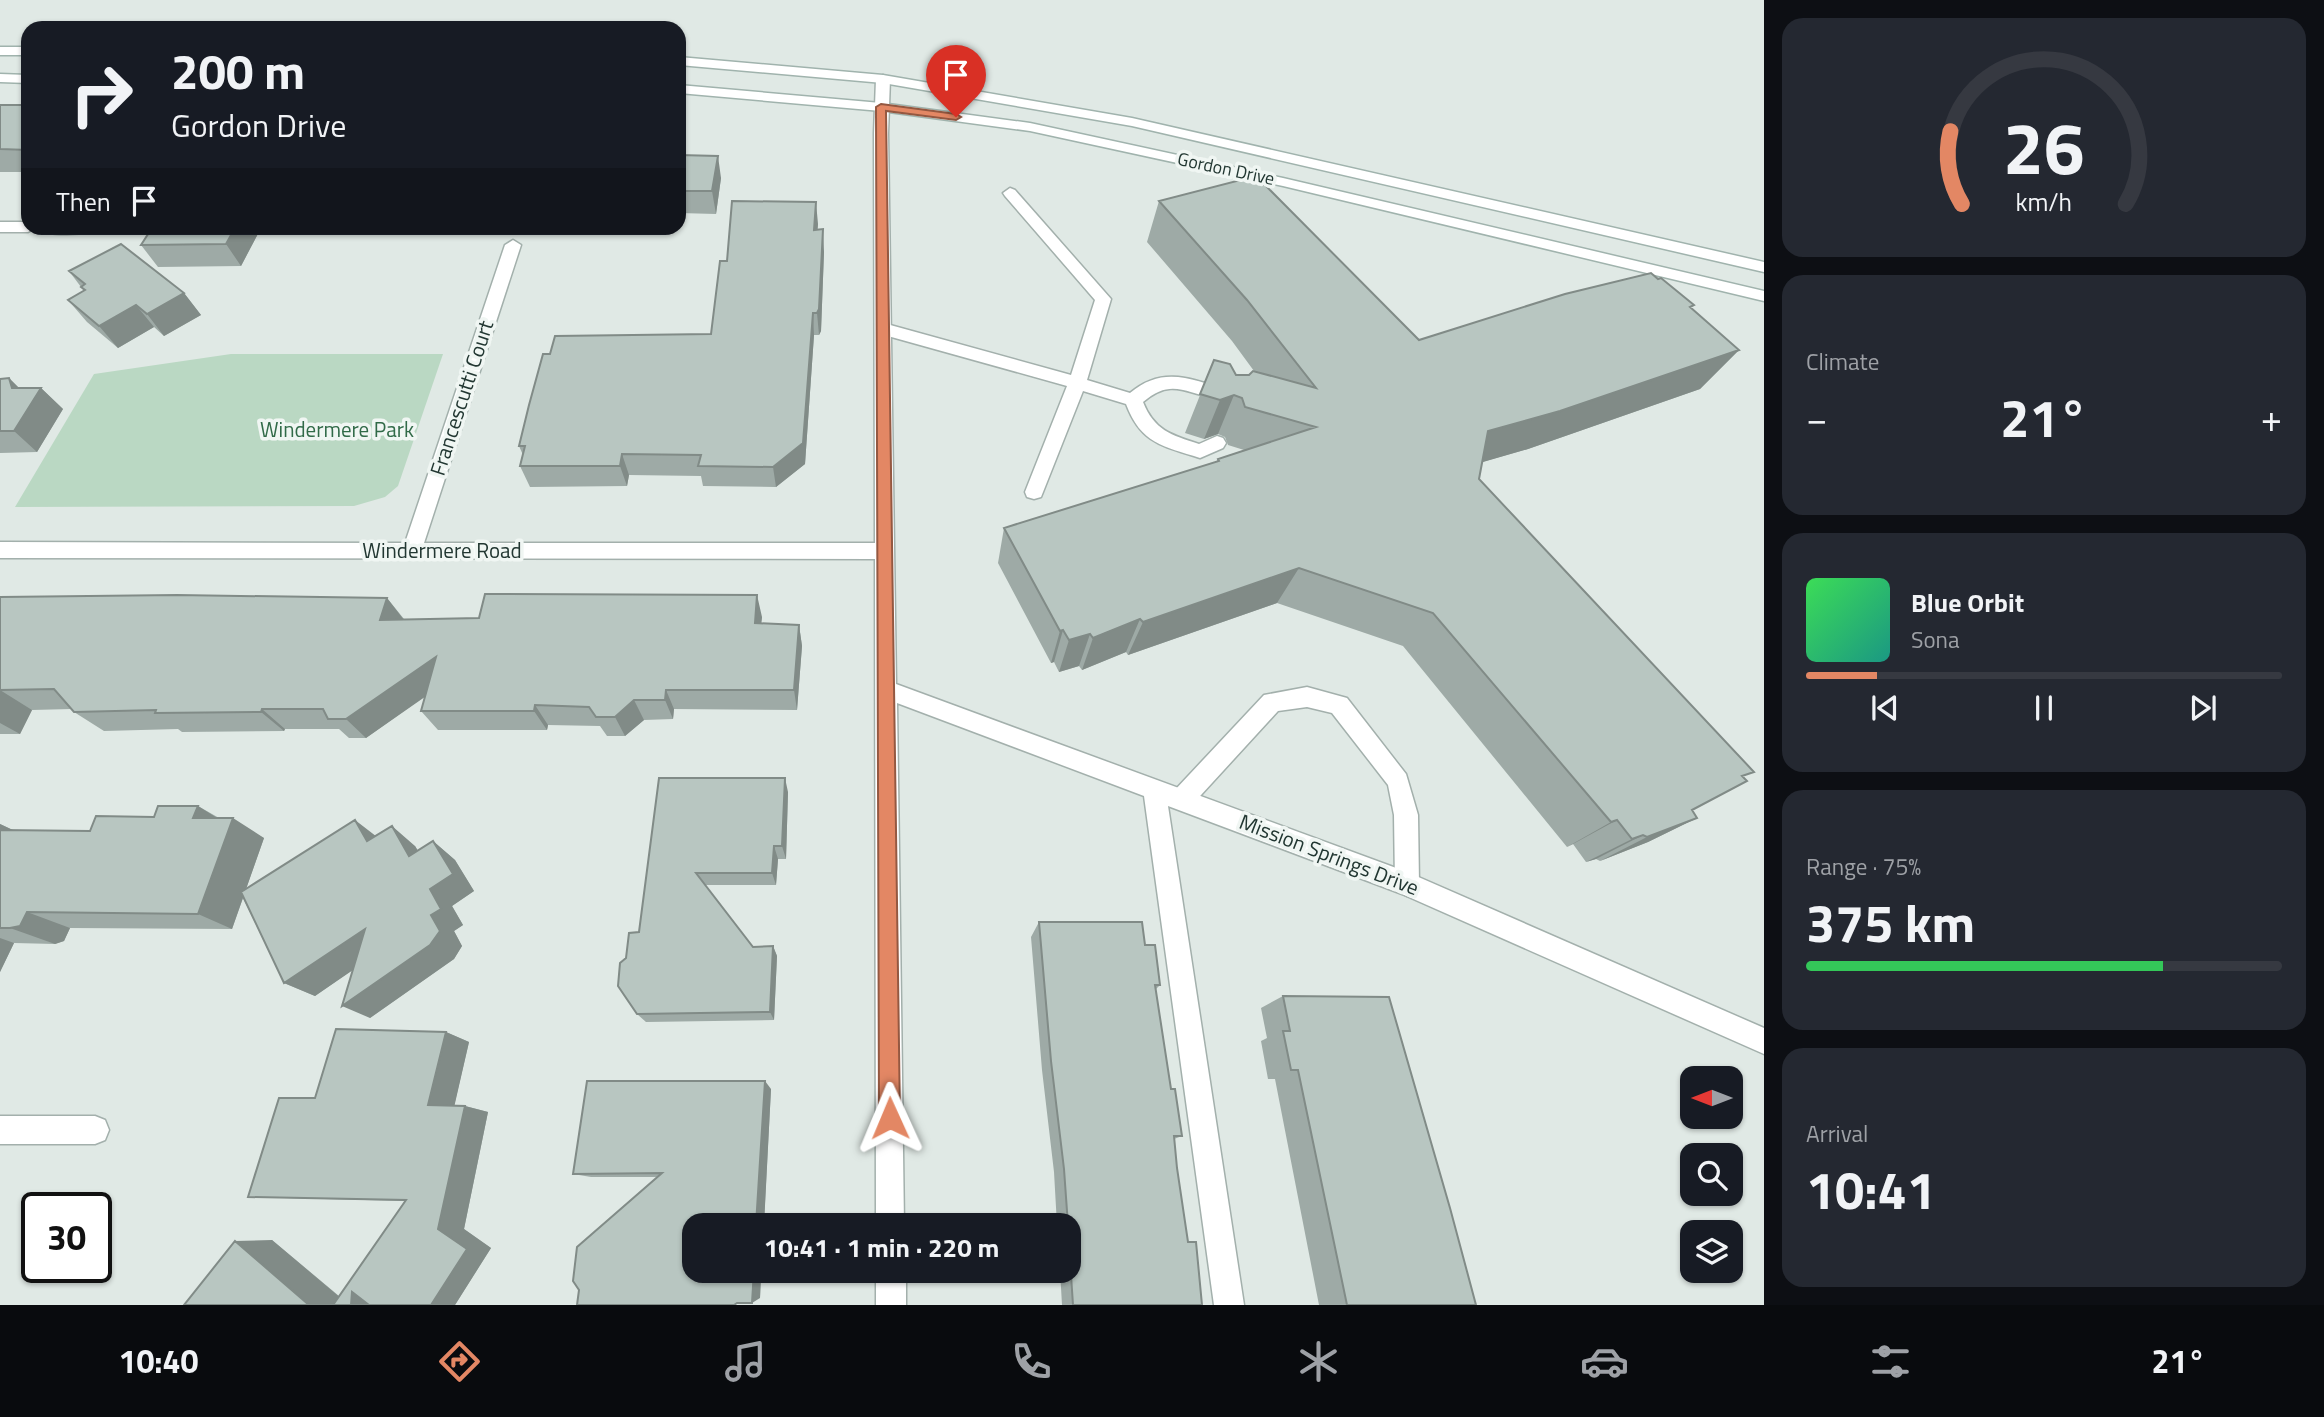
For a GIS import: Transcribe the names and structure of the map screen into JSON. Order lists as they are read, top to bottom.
{
  "streets": {
    "street": [
      "Gordon Drive",
      "Francescutti Court",
      "Windermere Road",
      "Mission Springs Drive"
    ]
  },
  "crossings": [
    ["Francescutti Court", "Windermere Road"]
  ],
  "parks": ["Windermere Park"],
  "north": "left",
  "page": {
    "turn": ["200 m", "Gordon Drive"],
    "then": "Then",
    "tile": [
      "Climate",
      ["Range · 75%", "375 km"],
      ["Arrival", "10:41"]
    ],
    "heat": ["−", "21°", "+"],
    "song": ["Blue Orbit", "Sona"],
    "limit": "30",
    "trip": "10:41 · 1 min · 220 m",
    "tabs": ["10:40", "21°"],
    "gauge": ["26", "km/h"]
  }
}
